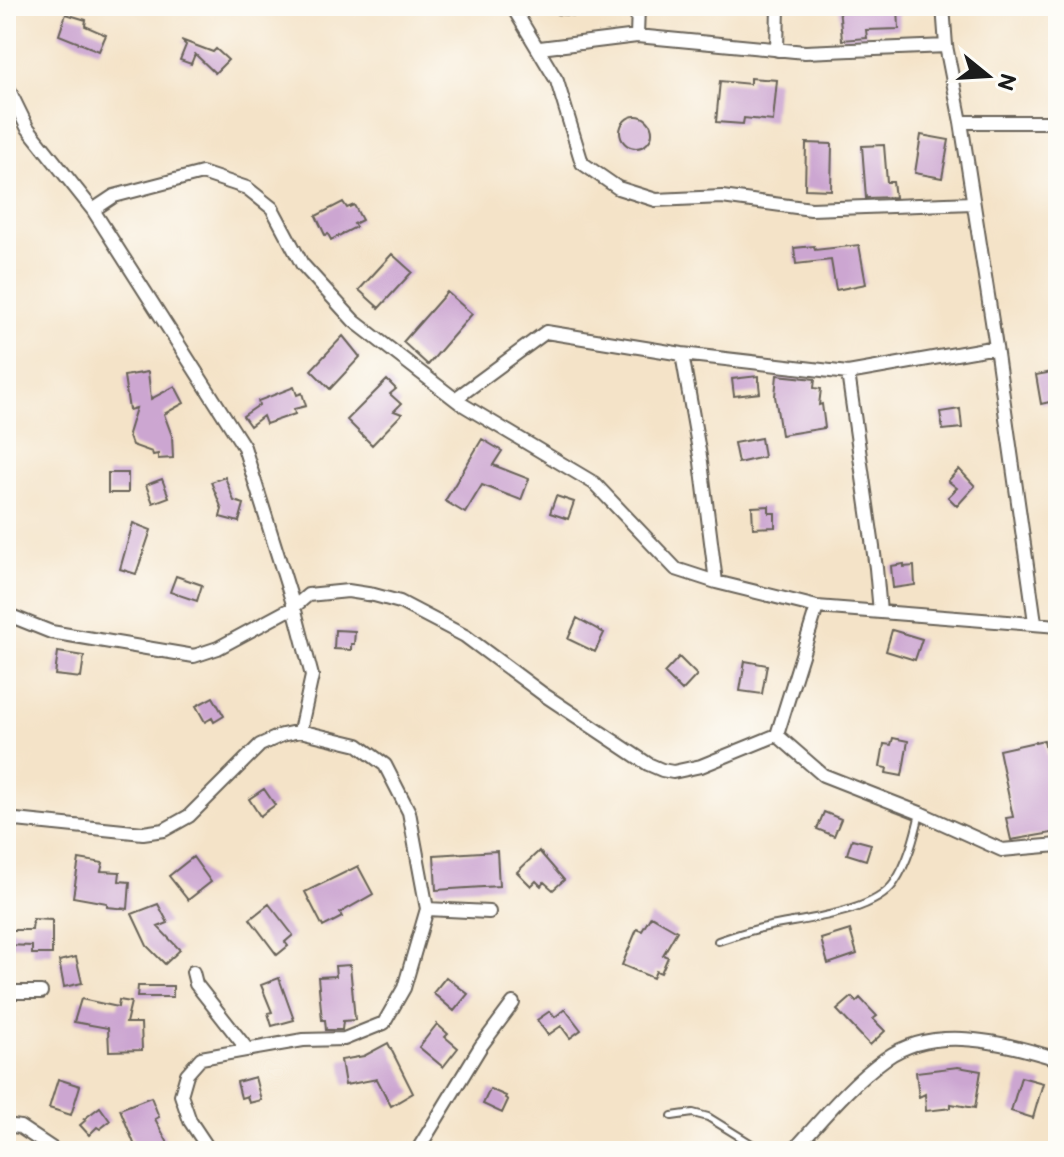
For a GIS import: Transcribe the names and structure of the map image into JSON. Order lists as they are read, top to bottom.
{
  "north": "right"
}
